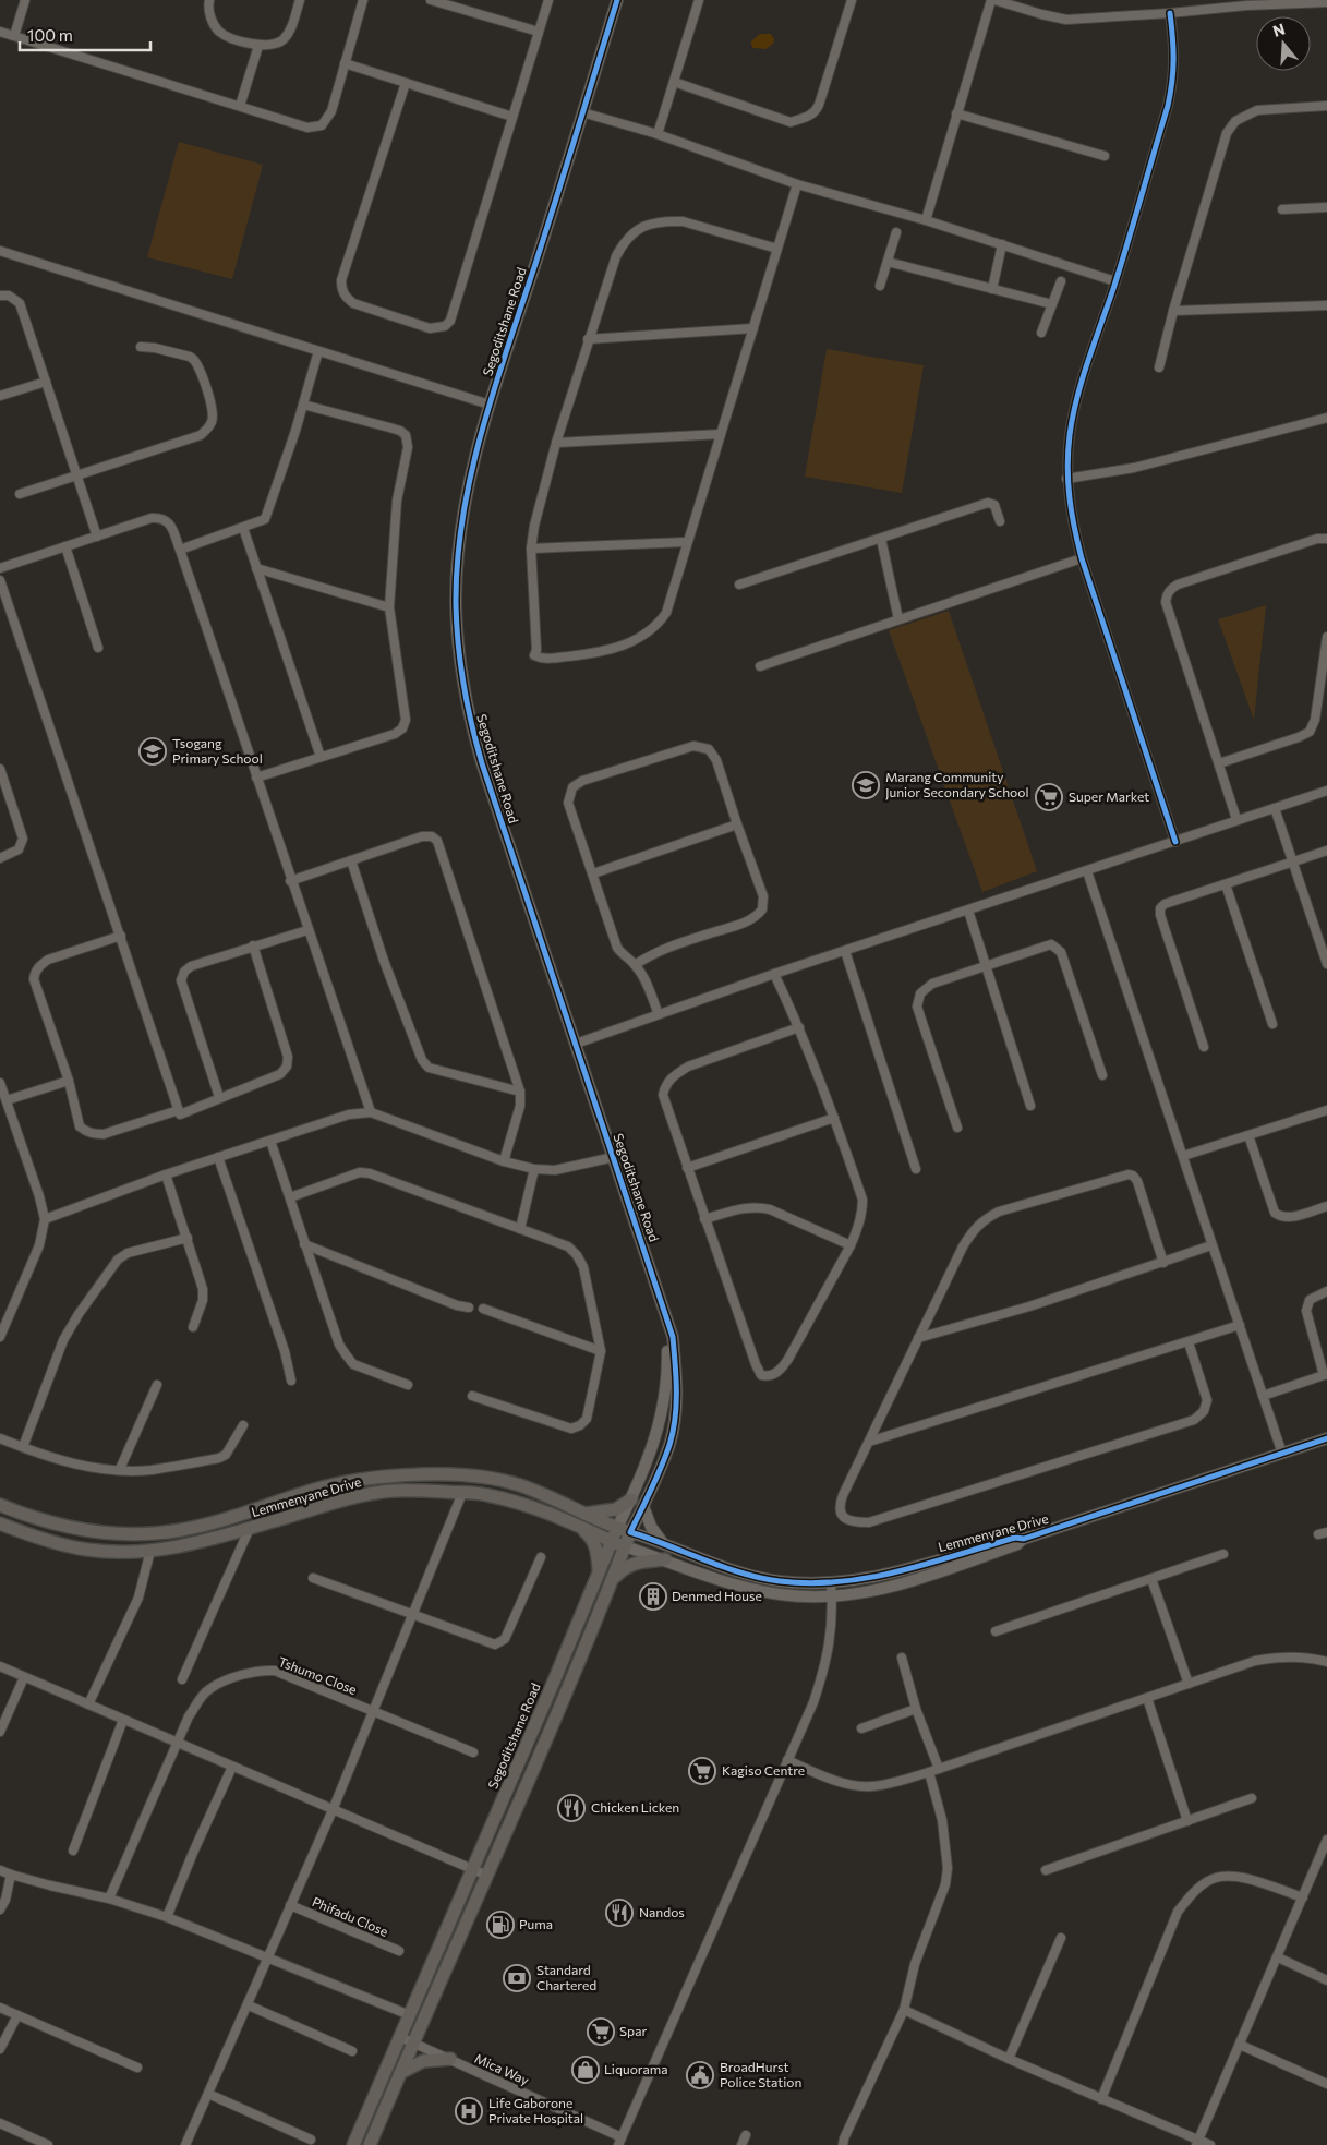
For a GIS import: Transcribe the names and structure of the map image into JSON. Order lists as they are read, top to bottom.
{
  "streets": {
    "main road": ["Segoditshane Road", "Lemmenyane Drive"],
    "street": ["Tshumo Close", "Phifadu Close", "Mica Way"]
  },
  "crossings": [
    ["Segoditshane Road", "Lemmenyane Drive"],
    ["Segoditshane Road", "Mica Way"]
  ],
  "places": {
    "school or university": ["Tsogang Primary School", "Marang Community Junior Secondary School"],
    "supermarket": ["Super Market", "Kagiso Centre", "Spar"],
    "building": ["Denmed House"],
    "restaurant": ["Chicken Licken", "Nandos"],
    "fuel station": ["Puma"],
    "bank": ["Standard Chartered"],
    "shop": ["Liquorama"],
    "public building": ["BroadHurst Police Station"],
    "hospital": ["Life Gaborone Private Hospital"]
  },
  "scale_bar": "100 m",
  "north": "top"
}
